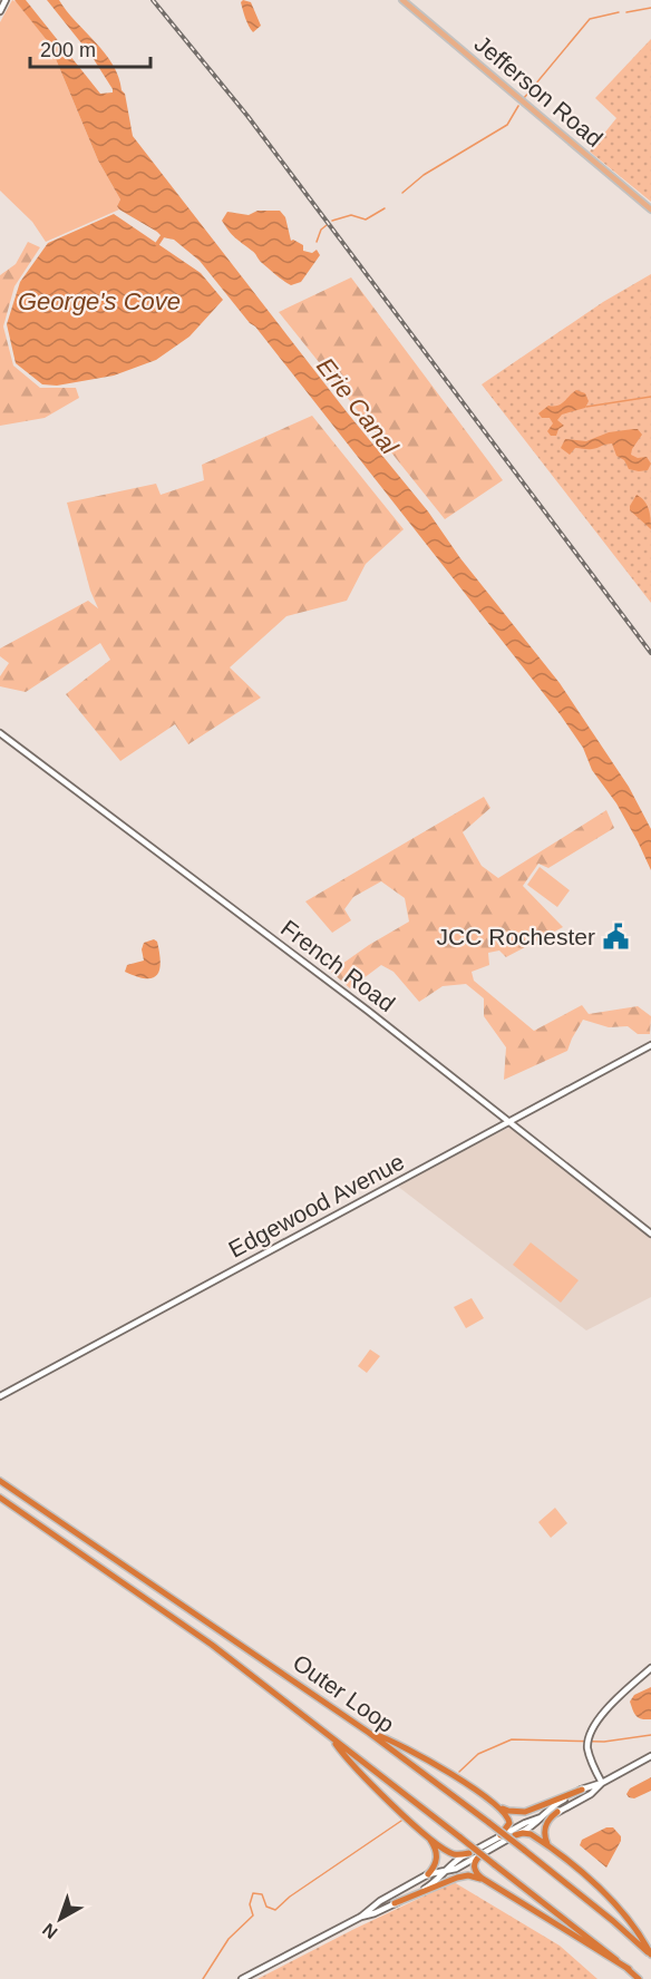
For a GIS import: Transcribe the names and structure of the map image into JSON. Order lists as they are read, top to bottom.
{
  "streets": {
    "highway": ["Outer Loop"],
    "main road": ["Jefferson Road"],
    "street": ["French Road", "Edgewood Avenue"]
  },
  "crossings": [
    ["French Road", "Edgewood Avenue"]
  ],
  "water": ["George's Cove", "Erie Canal"],
  "places": {
    "public building": ["JCC Rochester"]
  },
  "scale_bar": "200 m",
  "north": "bottom left"
}
